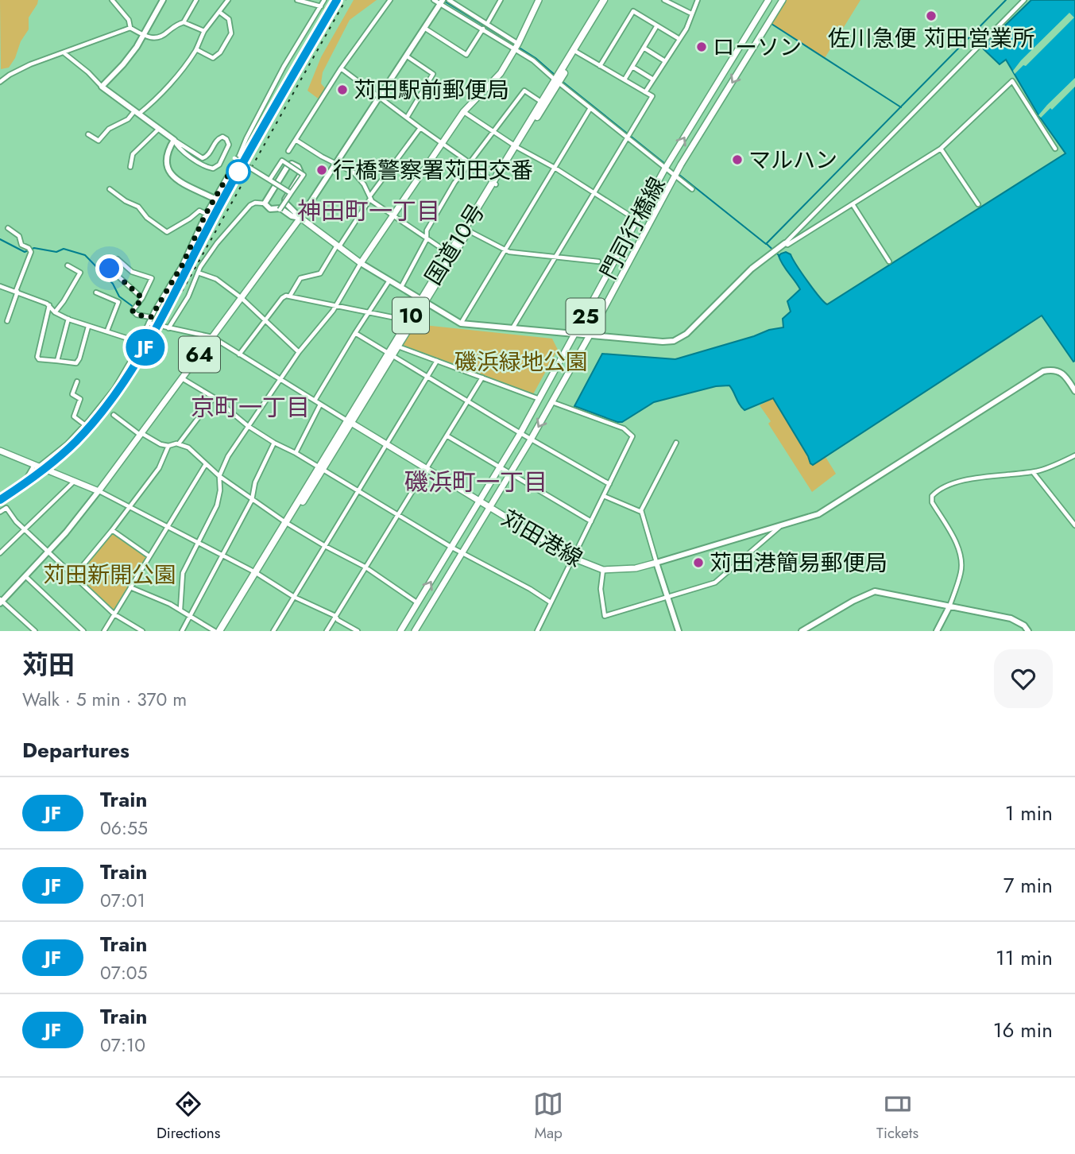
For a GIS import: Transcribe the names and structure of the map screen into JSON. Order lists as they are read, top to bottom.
{
  "streets": {
    "highway": ["国道10号", "10"],
    "main road": [
      "門司行橋線",
      "25",
      "64",
      "苅田港線"
    ]
  },
  "crossings": [
    ["門司行橋線", "苅田港線"],
    ["国道10号", "苅田港線"]
  ],
  "districts": ["神田町一丁目", "京町一丁目", "磯浜町一丁目"],
  "parks": ["磯浜緑地公園", "苅田新開公園"],
  "places": [
    "佐川急便 苅田営業所",
    "ローソン",
    "苅田駅前郵便局",
    "マルハン",
    "行橋警察署苅田交番",
    "苅田港簡易郵便局"
  ],
  "page": {
    "on_map": "JF",
    "heading": [
      ["苅田", "Walk · 5 min · 370 m"],
      "Departures"
    ],
    "list": [
      {
        "mark": "JF",
        "name": "Train",
        "note": "06:55",
        "value": "1 min"
      },
      {
        "mark": "JF",
        "name": "Train",
        "note": "07:01",
        "value": "7 min"
      },
      {
        "mark": "JF",
        "name": "Train",
        "note": "07:05",
        "value": "11 min"
      },
      {
        "mark": "JF",
        "name": "Train",
        "note": "07:10",
        "value": "16 min"
      }
    ],
    "tabs": ["Directions", "Map", "Tickets"]
  }
}
